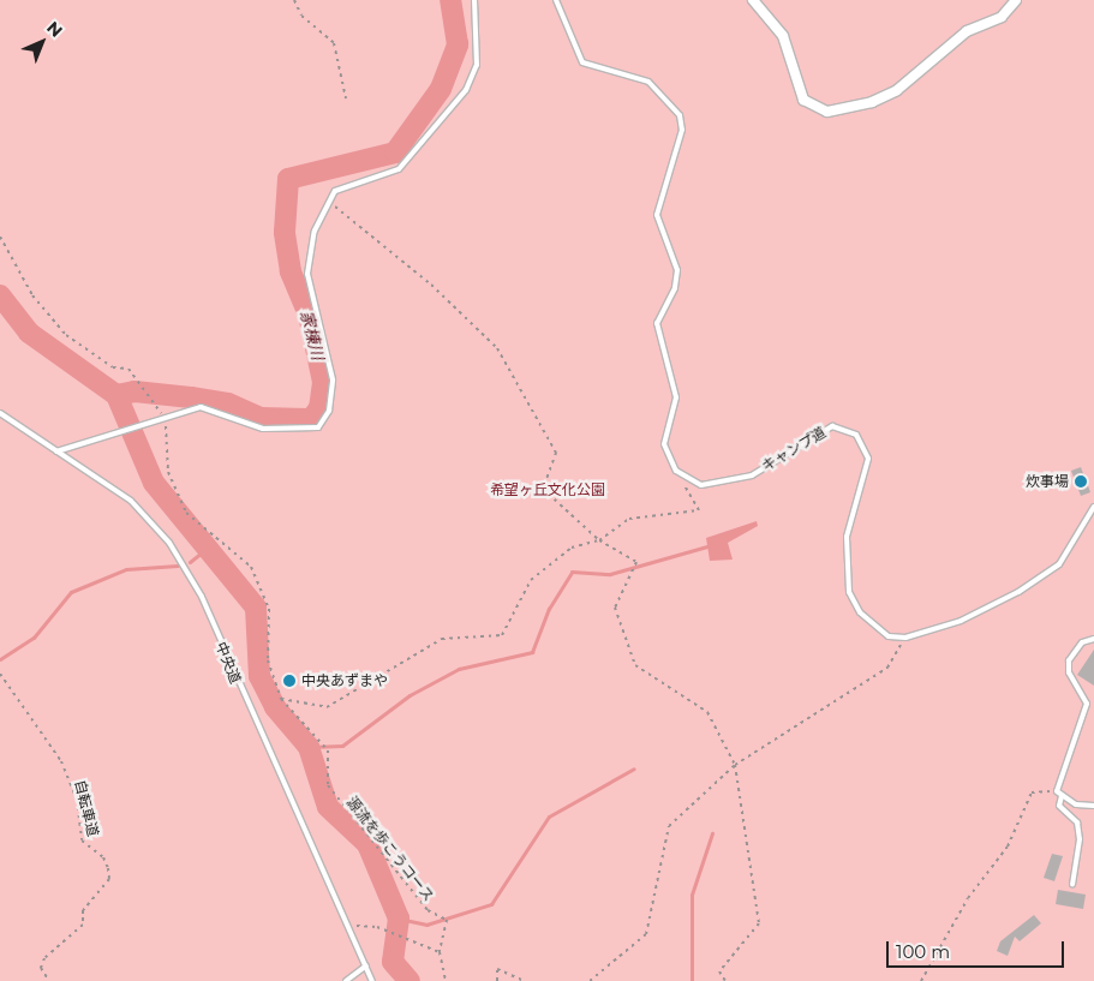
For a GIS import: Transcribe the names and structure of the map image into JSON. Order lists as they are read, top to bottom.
{
  "streets": {
    "lane": ["キャンプ道", "中央道"],
    "path": ["自転車道", "源流を歩こうコース"]
  },
  "water": ["家棟川"],
  "parks": ["希望ヶ丘文化公園"],
  "places": ["炊事場", "中央あずまや"],
  "scale_bar": "100 m",
  "north": "top right"
}
